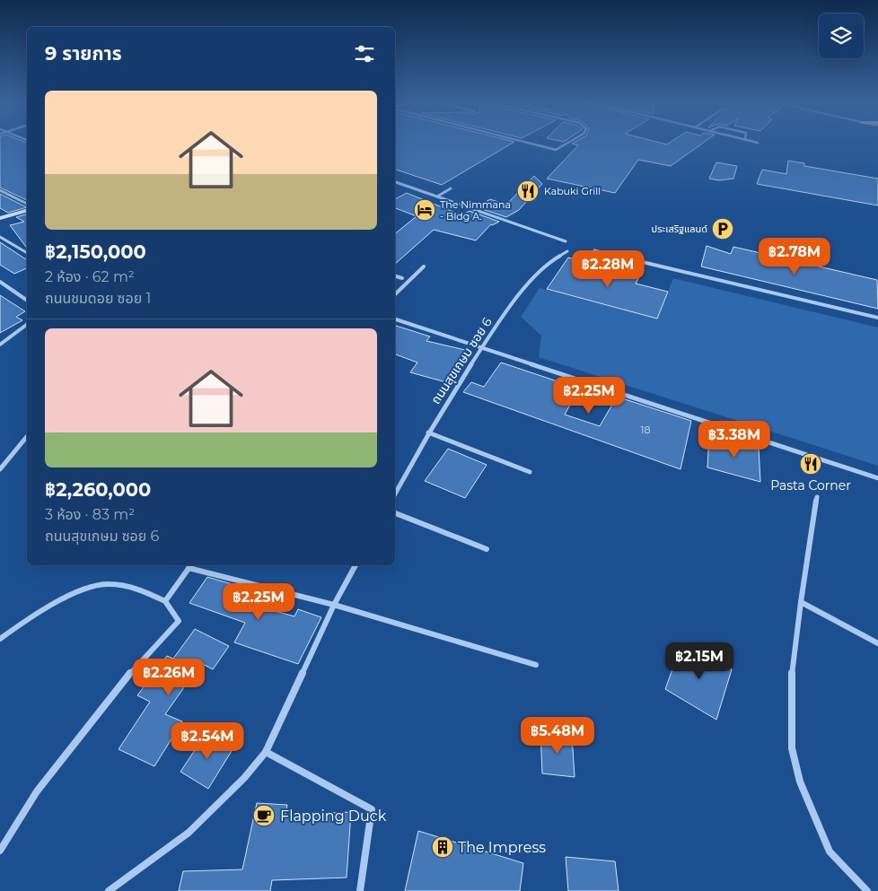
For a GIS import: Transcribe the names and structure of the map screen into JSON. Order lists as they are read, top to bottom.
{
  "streets": {
    "street": ["ถนนสุขเกษม ซอย 6"]
  },
  "places": {
    "restaurant": ["Kabuki Grill", "Pasta Corner"],
    "hotel": ["The Nimmana - Bldg A."],
    "parking": ["ประเสริฐแลนด์"],
    "cafe": ["Flapping Duck"],
    "building": ["The Impress"]
  },
  "house_numbers": ["18"],
  "page": {
    "heading": "9 รายการ",
    "list": [
      {
        "name": "฿2,150,000",
        "note": "2 ห้อง · 62 m² · ถนนชมดอย ซอย 1"
      },
      {
        "name": "฿2,260,000",
        "note": "3 ห้อง · 83 m² · ถนนสุขเกษม ซอย 6"
      }
    ],
    "price": [
      "฿2.78M",
      "฿2.28M",
      "฿2.25M",
      "฿3.38M",
      "฿2.25M",
      "฿2.15M",
      "฿2.26M",
      "฿5.48M",
      "฿2.54M"
    ]
  }
}
